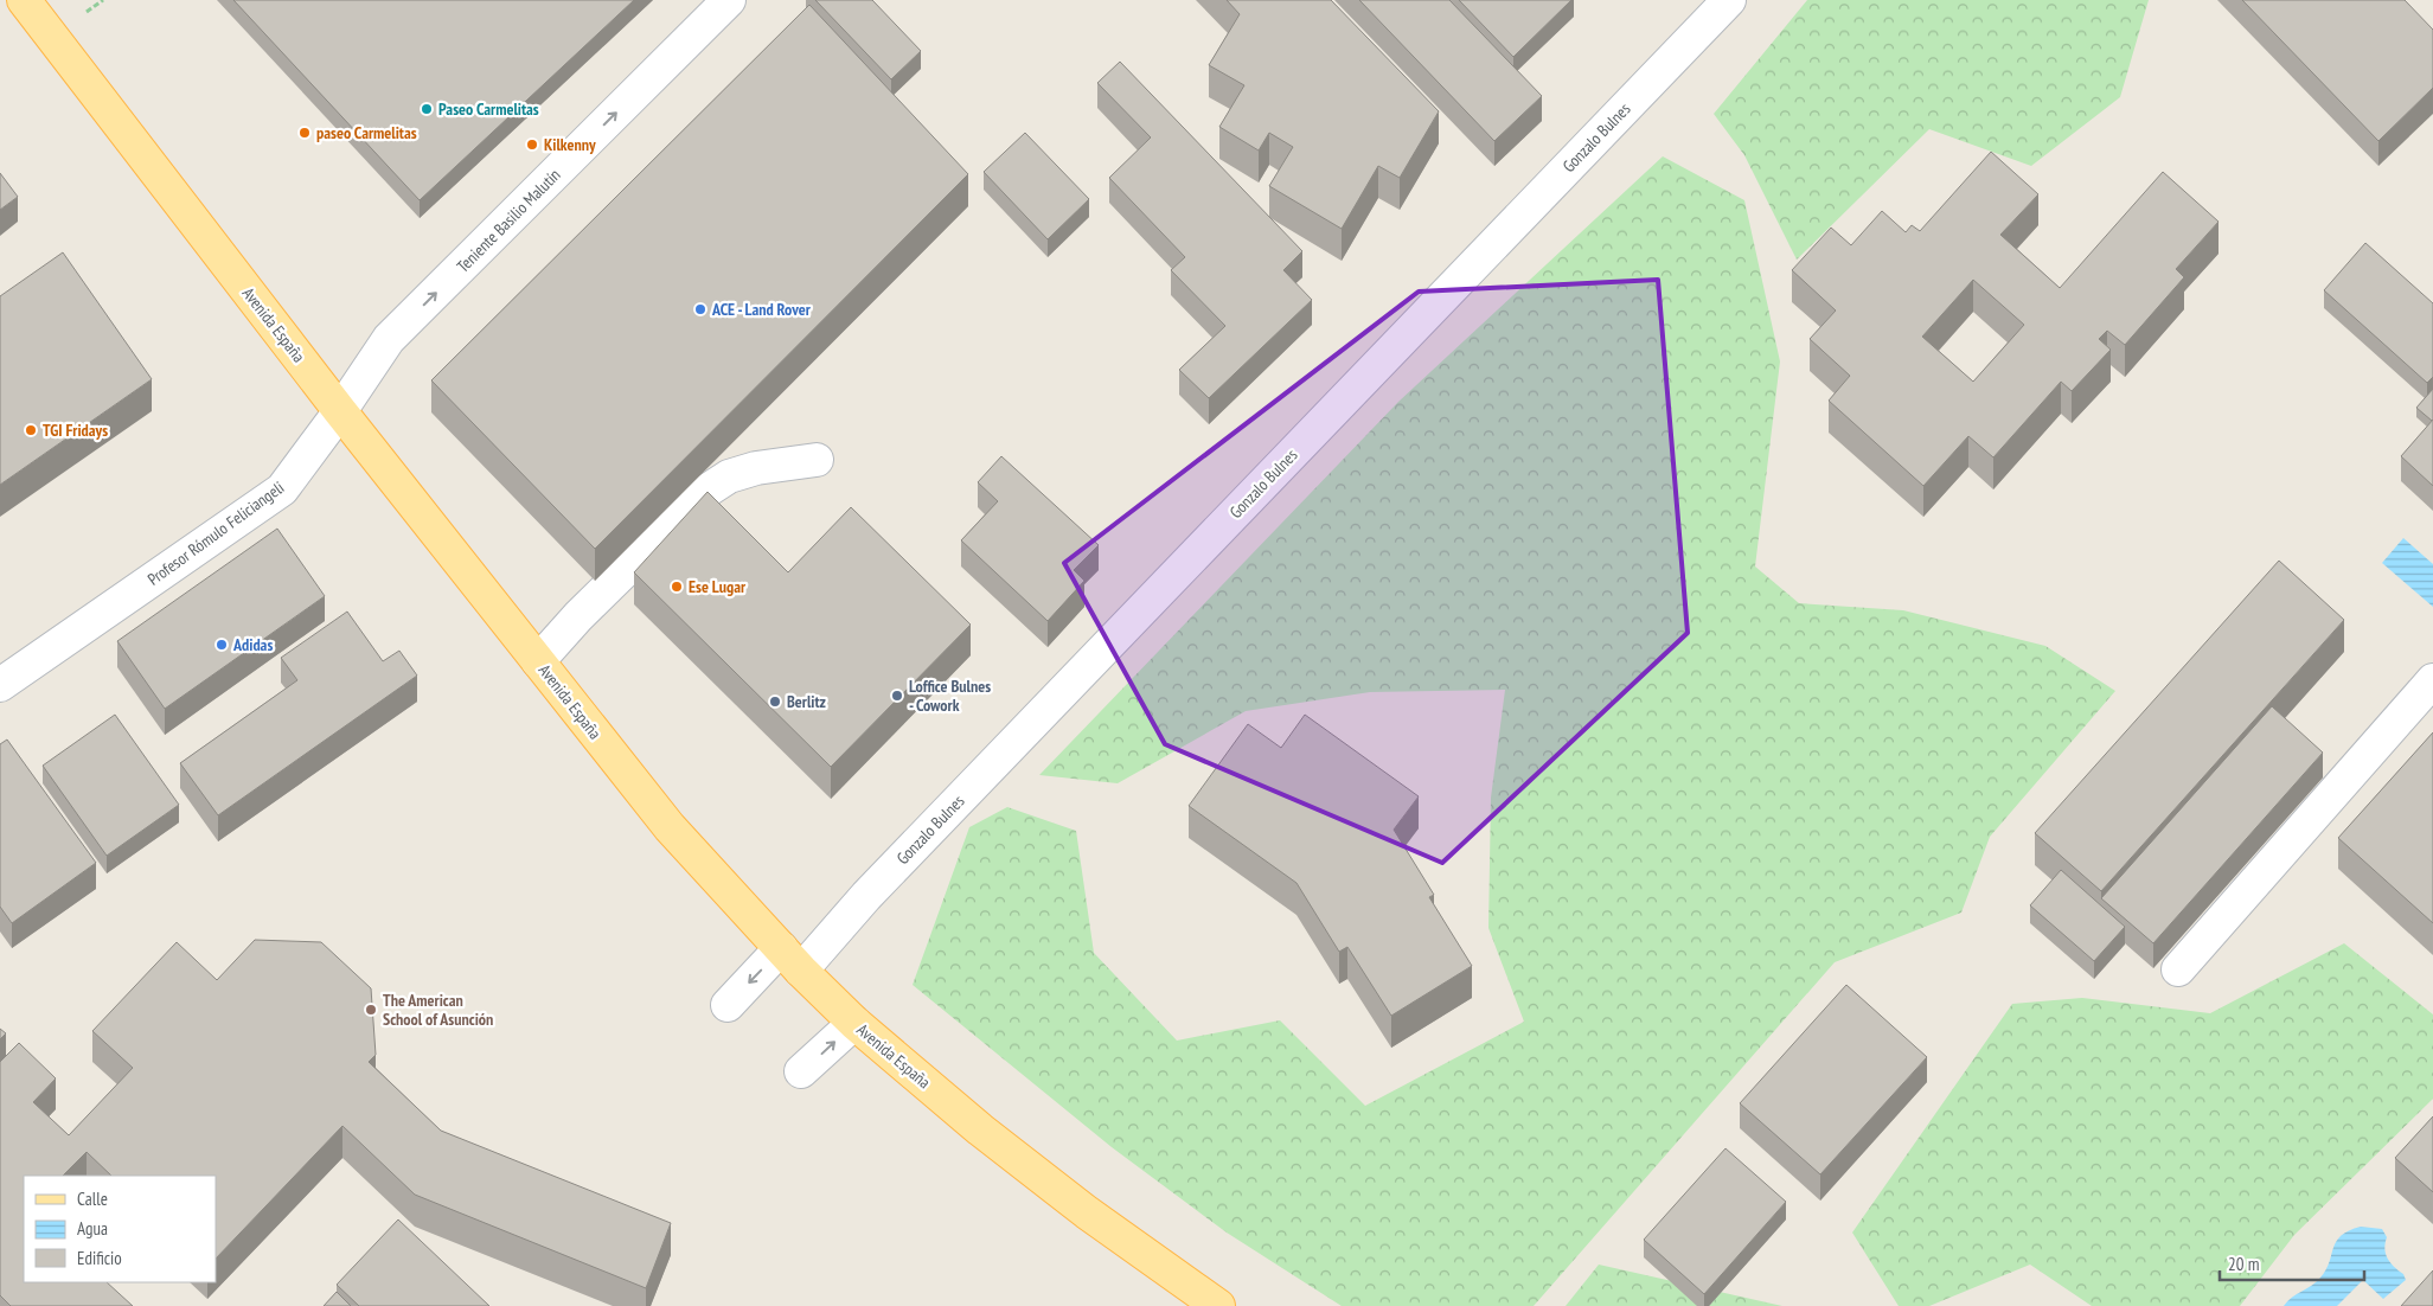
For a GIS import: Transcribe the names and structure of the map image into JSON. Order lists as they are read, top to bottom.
{
  "streets": {
    "main road": ["Avenida España"],
    "street": ["Gonzalo Bulnes", "Teniente Basilio Malutín", "Profesor Rómulo Feliciangeli"]
  },
  "crossings": [
    ["Gonzalo Bulnes", "Avenida España"],
    ["Teniente Basilio Malutín", "Profesor Rómulo Feliciangeli"],
    ["Avenida España", "Profesor Rómulo Feliciangeli"]
  ],
  "one_way": ["Teniente Basilio Malutín"],
  "places": [
    "Paseo Carmelitas",
    "paseo Carmelitas",
    "Kilkenny",
    "ACE - Land Rover",
    "TGI Fridays",
    "Ese Lugar",
    "Adidas",
    "Loffice Bulnes - Cowork",
    "Berlitz",
    "The American School of Asunción"
  ],
  "legend": ["Calle", "Agua", "Edificio"],
  "scale_bar": "20 m"
}
